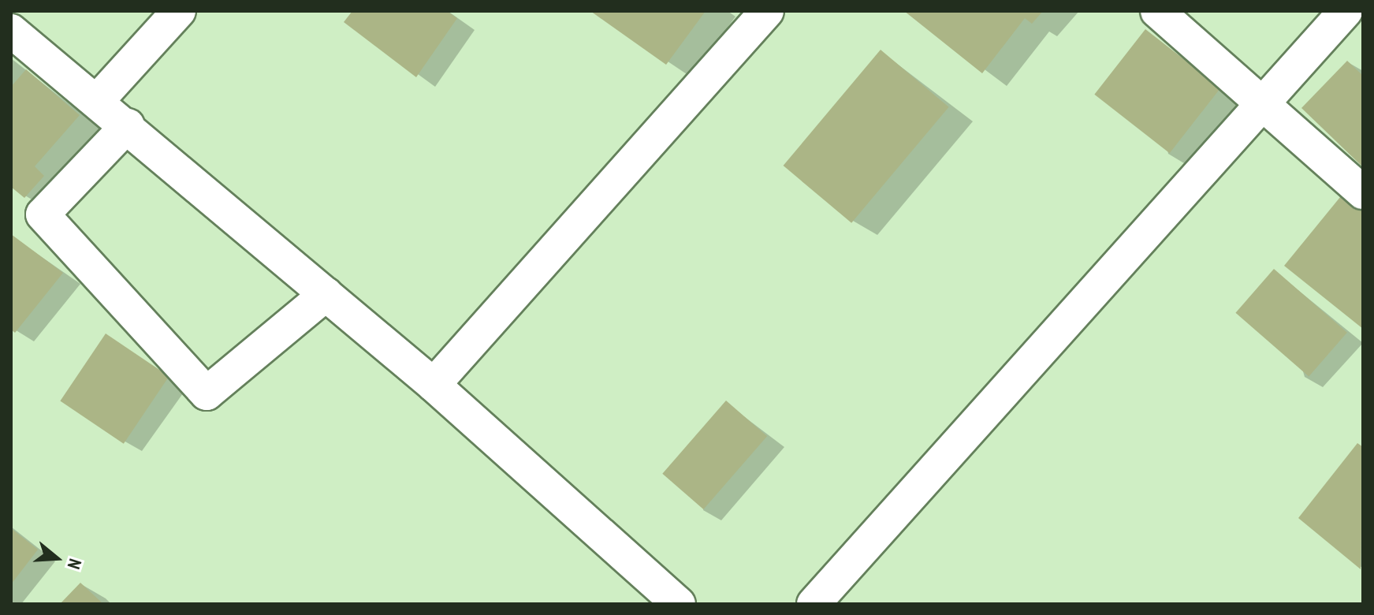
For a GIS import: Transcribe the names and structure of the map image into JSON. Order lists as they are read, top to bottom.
{
  "north": "right"
}
